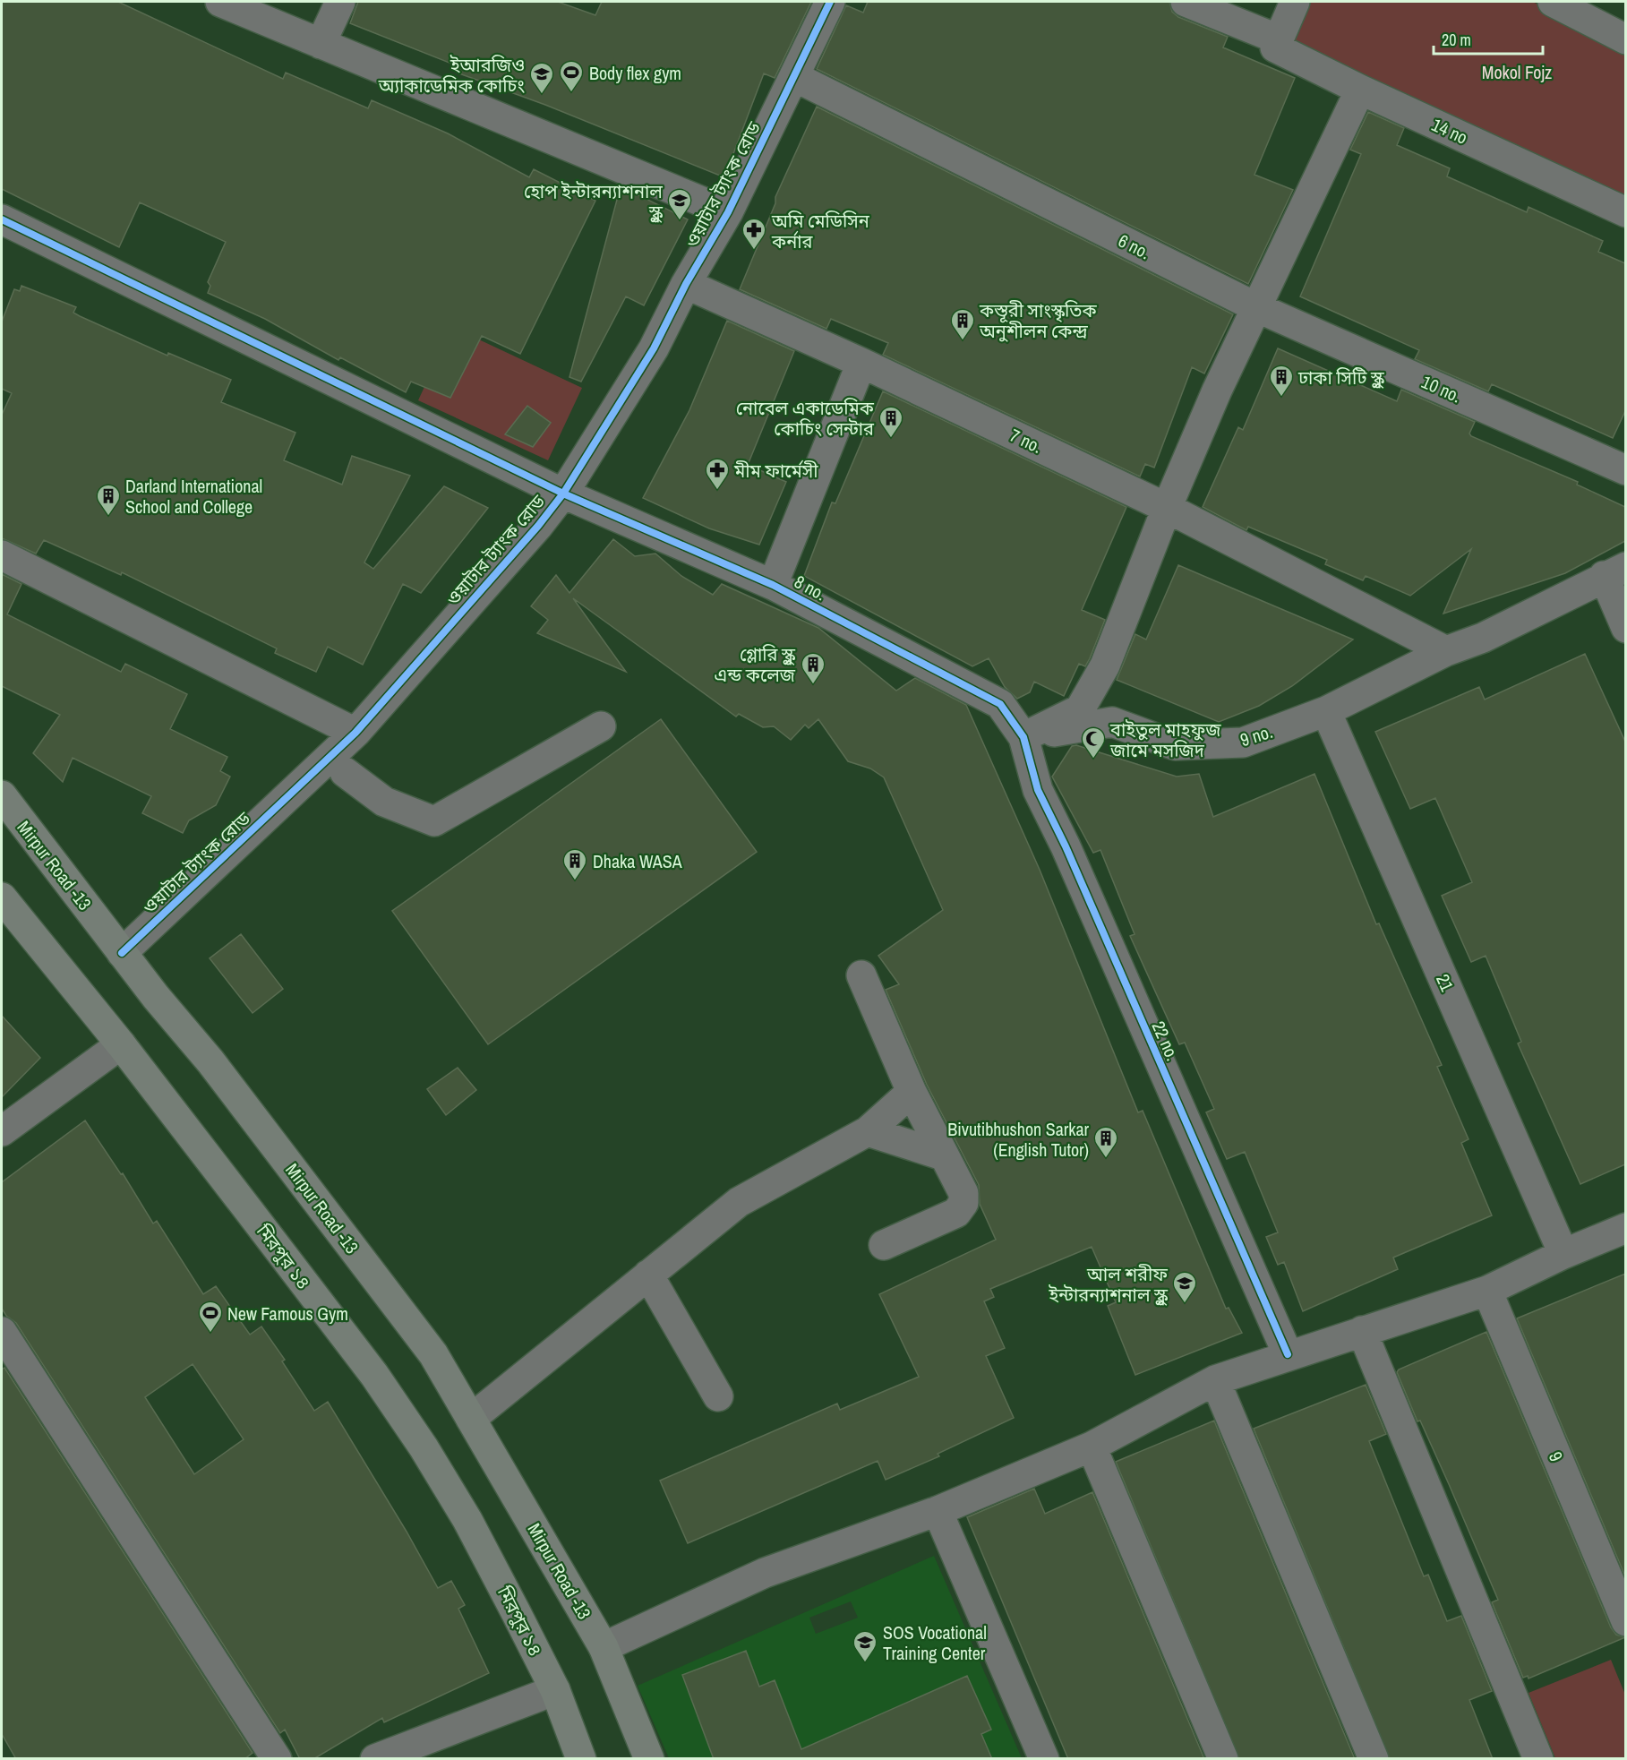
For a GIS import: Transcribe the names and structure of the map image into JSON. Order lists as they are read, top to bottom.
{
  "streets": {
    "main road": ["Mirpur Road -13", "মিরপুর ১৪"],
    "street": [
      "14 no",
      "ওয়াটার ট্যাংক রোড",
      "6 no.",
      "10 no.",
      "7 no.",
      "8 no.",
      "9 no.",
      "21",
      "22 no.",
      "9"
    ]
  },
  "crossings": [
    ["ওয়াটার ট্যাংক রোড", "6 no."],
    ["ওয়াটার ট্যাংক রোড", "7 no."],
    ["ওয়াটার ট্যাংক রোড", "8 no."],
    ["ওয়াটার ট্যাংক রোড", "Mirpur Road -13"],
    ["6 no.", "10 no."],
    ["8 no.", "9 no."],
    ["8 no.", "22 no."],
    ["9 no.", "21"],
    ["9 no.", "22 no."]
  ],
  "parks": ["Mokol Fojz"],
  "places": {
    "sports": ["Body flex gym", "New Famous Gym"],
    "school or university": [
      "ইআরজিও অ্যাকাডেমিক কোচিং",
      "হোপ ইন্টারন্যাশনাল স্কুল",
      "আল শরীফ ইন্টারন্যাশনাল স্কুল",
      "SOS Vocational Training Center"
    ],
    "pharmacy": ["অমি মেডিসিন কর্নার", "মীম ফার্মেসী"],
    "building": [
      "কস্তূরী সাংস্কৃতিক অনুশীলন কেন্দ্র",
      "ঢাকা সিটি স্কুল",
      "নোবেল একাডেমিক কোচিং সেন্টার",
      "Darland International School and College",
      "গ্লোরি স্কুল এন্ড কলেজ",
      "Dhaka WASA",
      "Bivutibhushon Sarkar (English Tutor)"
    ],
    "mosque": ["বাইতুল মাহফুজ জামে মসজিদ"]
  },
  "scale_bar": "20 m"
}
